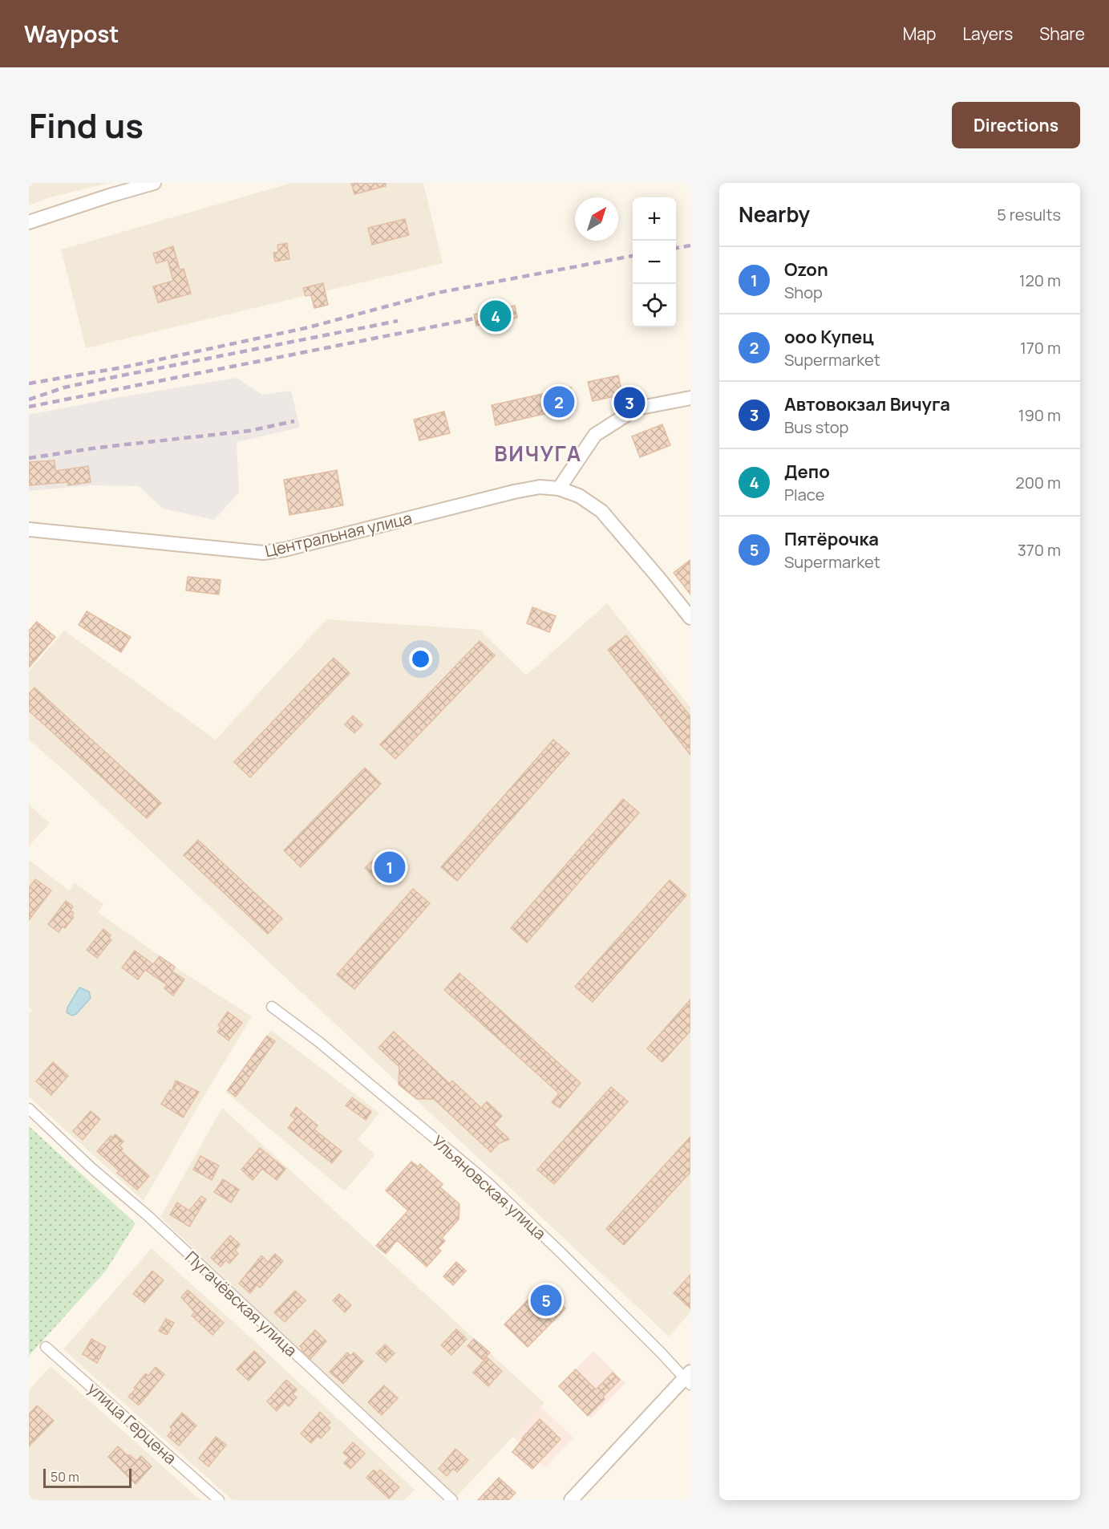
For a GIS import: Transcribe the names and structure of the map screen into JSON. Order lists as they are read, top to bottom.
{
  "streets": {
    "main road": ["Центральная улица"],
    "street": ["Ульяновская улица", "Пугачёвская улица", "улица Герцена"]
  },
  "districts": ["ВИЧУГА"],
  "scale_bar": "50 m",
  "north": "top right",
  "page": {
    "header": "Waypost",
    "nav": ["Map", "Layers", "Share"],
    "title": "Find us",
    "buttons": "Directions",
    "heading": ["Nearby", "5 results"],
    "map_buttons": ["+", "−"],
    "list": [
      {
        "mark": "1",
        "name": "Ozon",
        "note": "Shop",
        "value": "120 m"
      },
      {
        "mark": "2",
        "name": "ооо Купец",
        "note": "Supermarket",
        "value": "170 m"
      },
      {
        "mark": "3",
        "name": "Автовокзал Вичуга",
        "note": "Bus stop",
        "value": "190 m"
      },
      {
        "mark": "4",
        "name": "Депо",
        "note": "Place",
        "value": "200 m"
      },
      {
        "mark": "5",
        "name": "Пятёрочка",
        "note": "Supermarket",
        "value": "370 m"
      }
    ],
    "pins": [
      "4",
      "2",
      "3",
      "1",
      "5"
    ],
    "scale": "50 m"
  }
}
